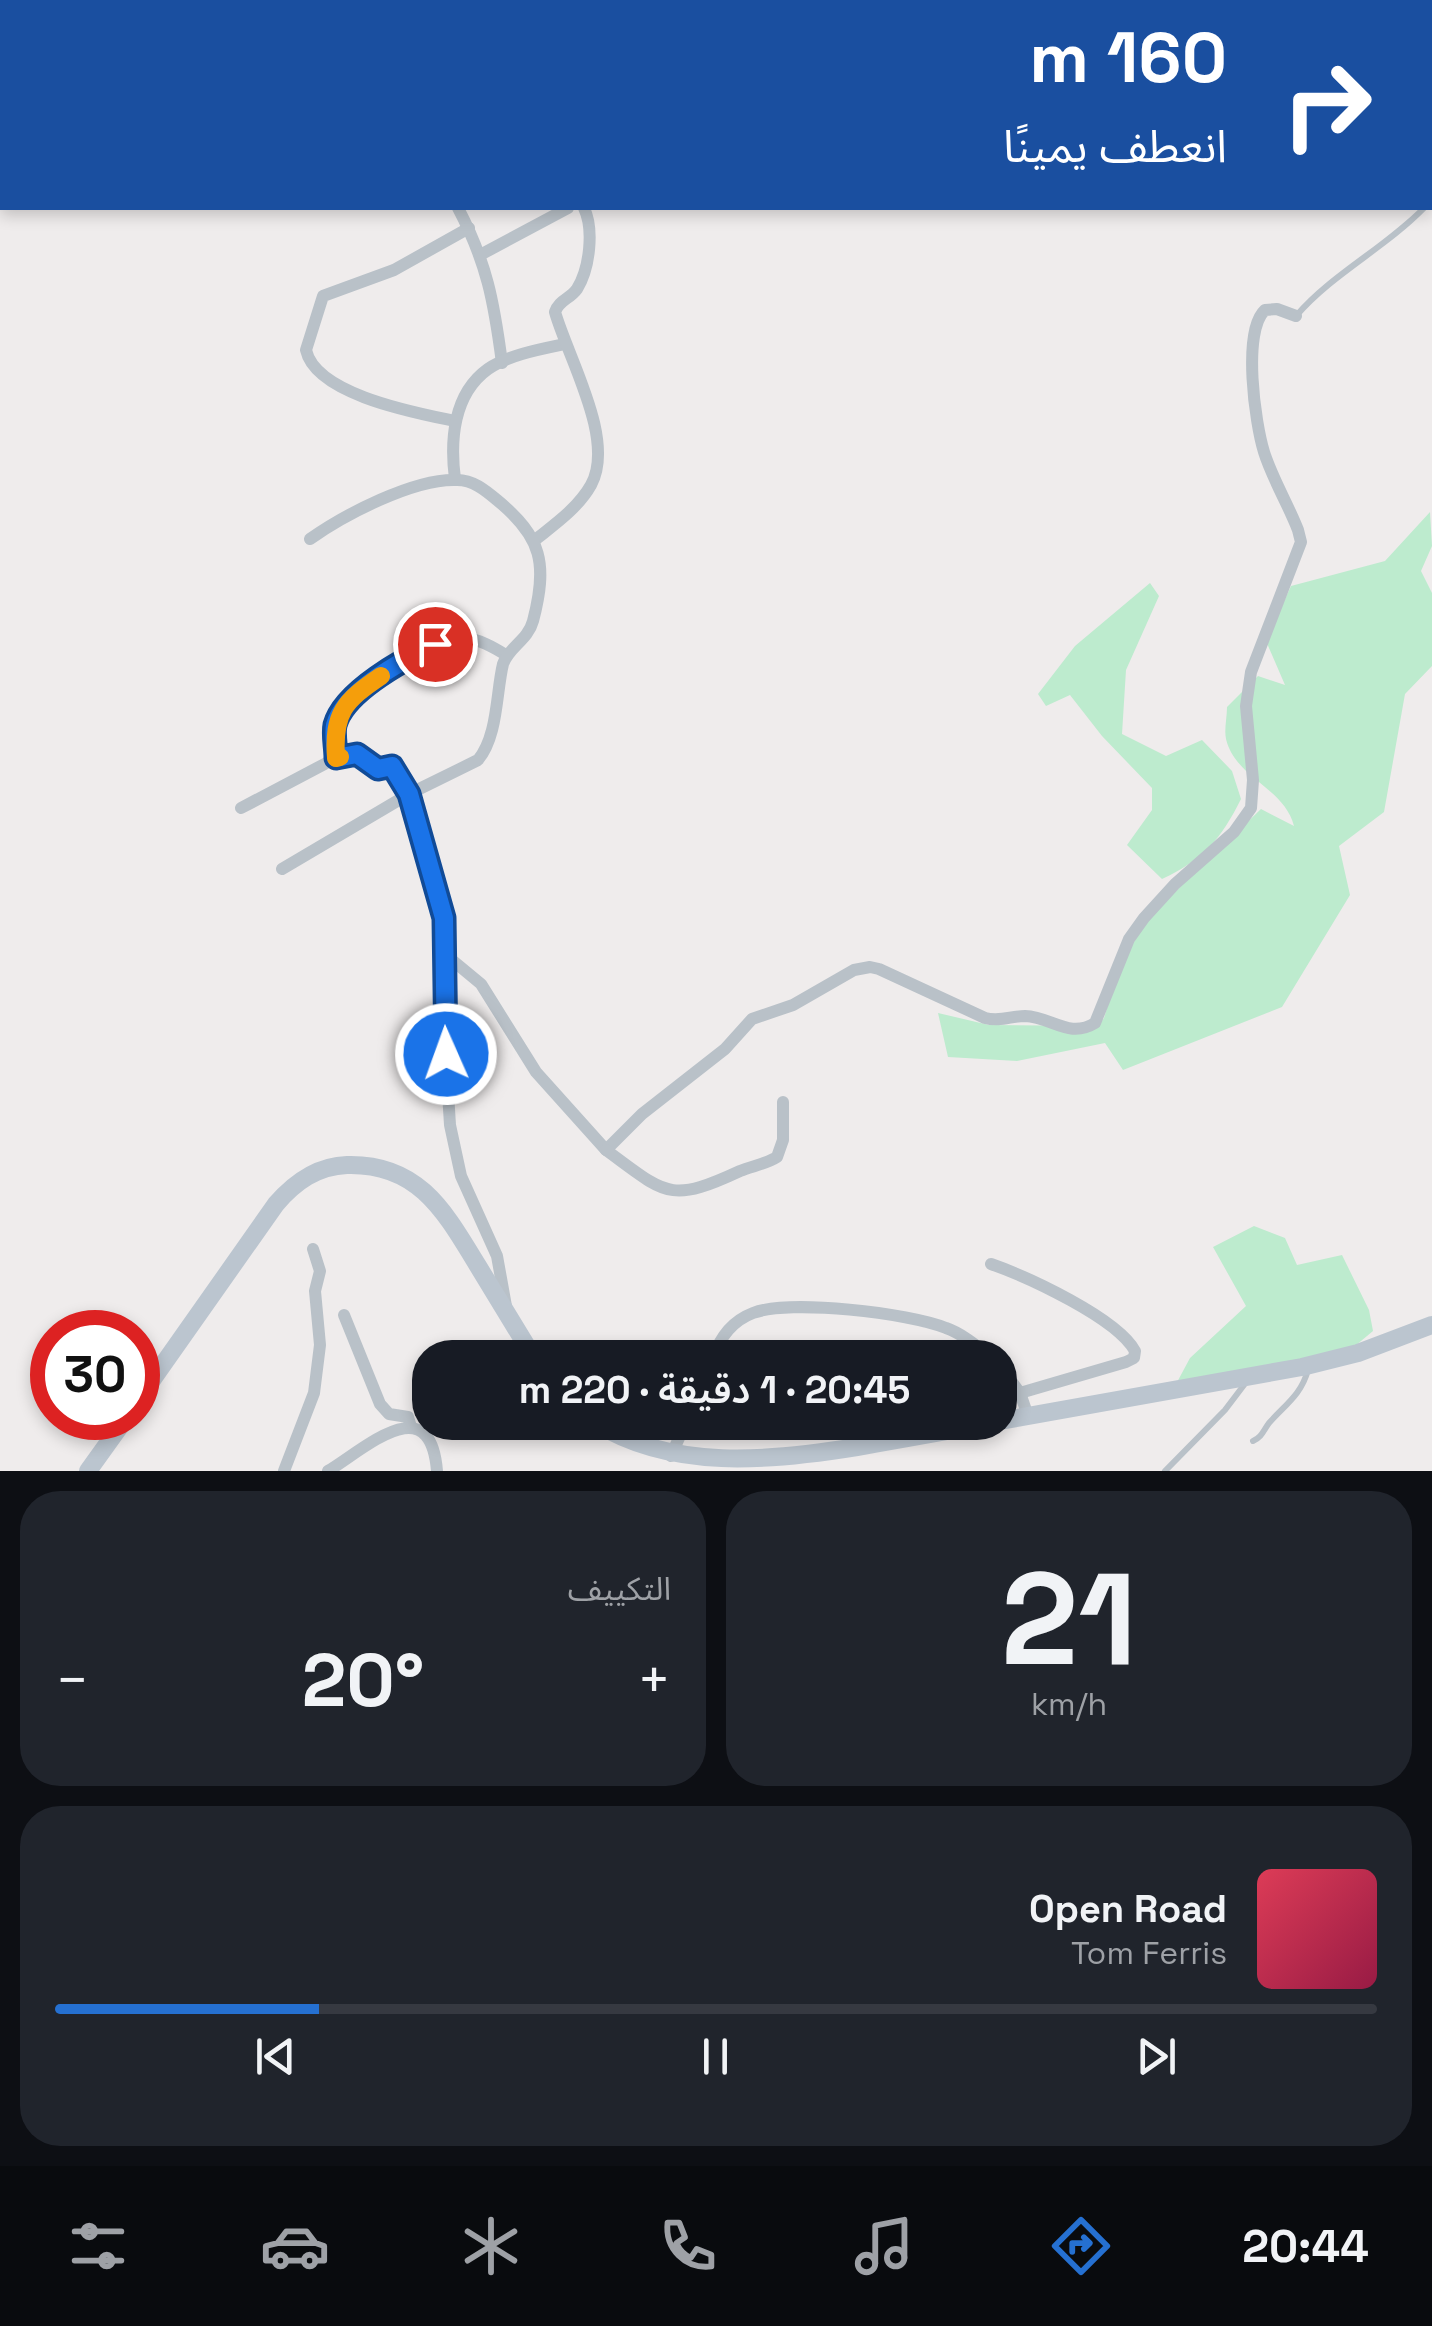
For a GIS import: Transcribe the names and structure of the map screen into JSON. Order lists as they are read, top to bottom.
{
  "page": {
    "turn": ["160 m", "انعطف يمينًا"],
    "limit": "30",
    "trip": "20:45 · 1 دقيقة · 220 m",
    "tile": [
      ["21", "km/h"],
      "التكييف"
    ],
    "heat": ["−", "20°", "+"],
    "song": ["Open Road", "Tom Ferris"],
    "tabs": "20:44"
  }
}
